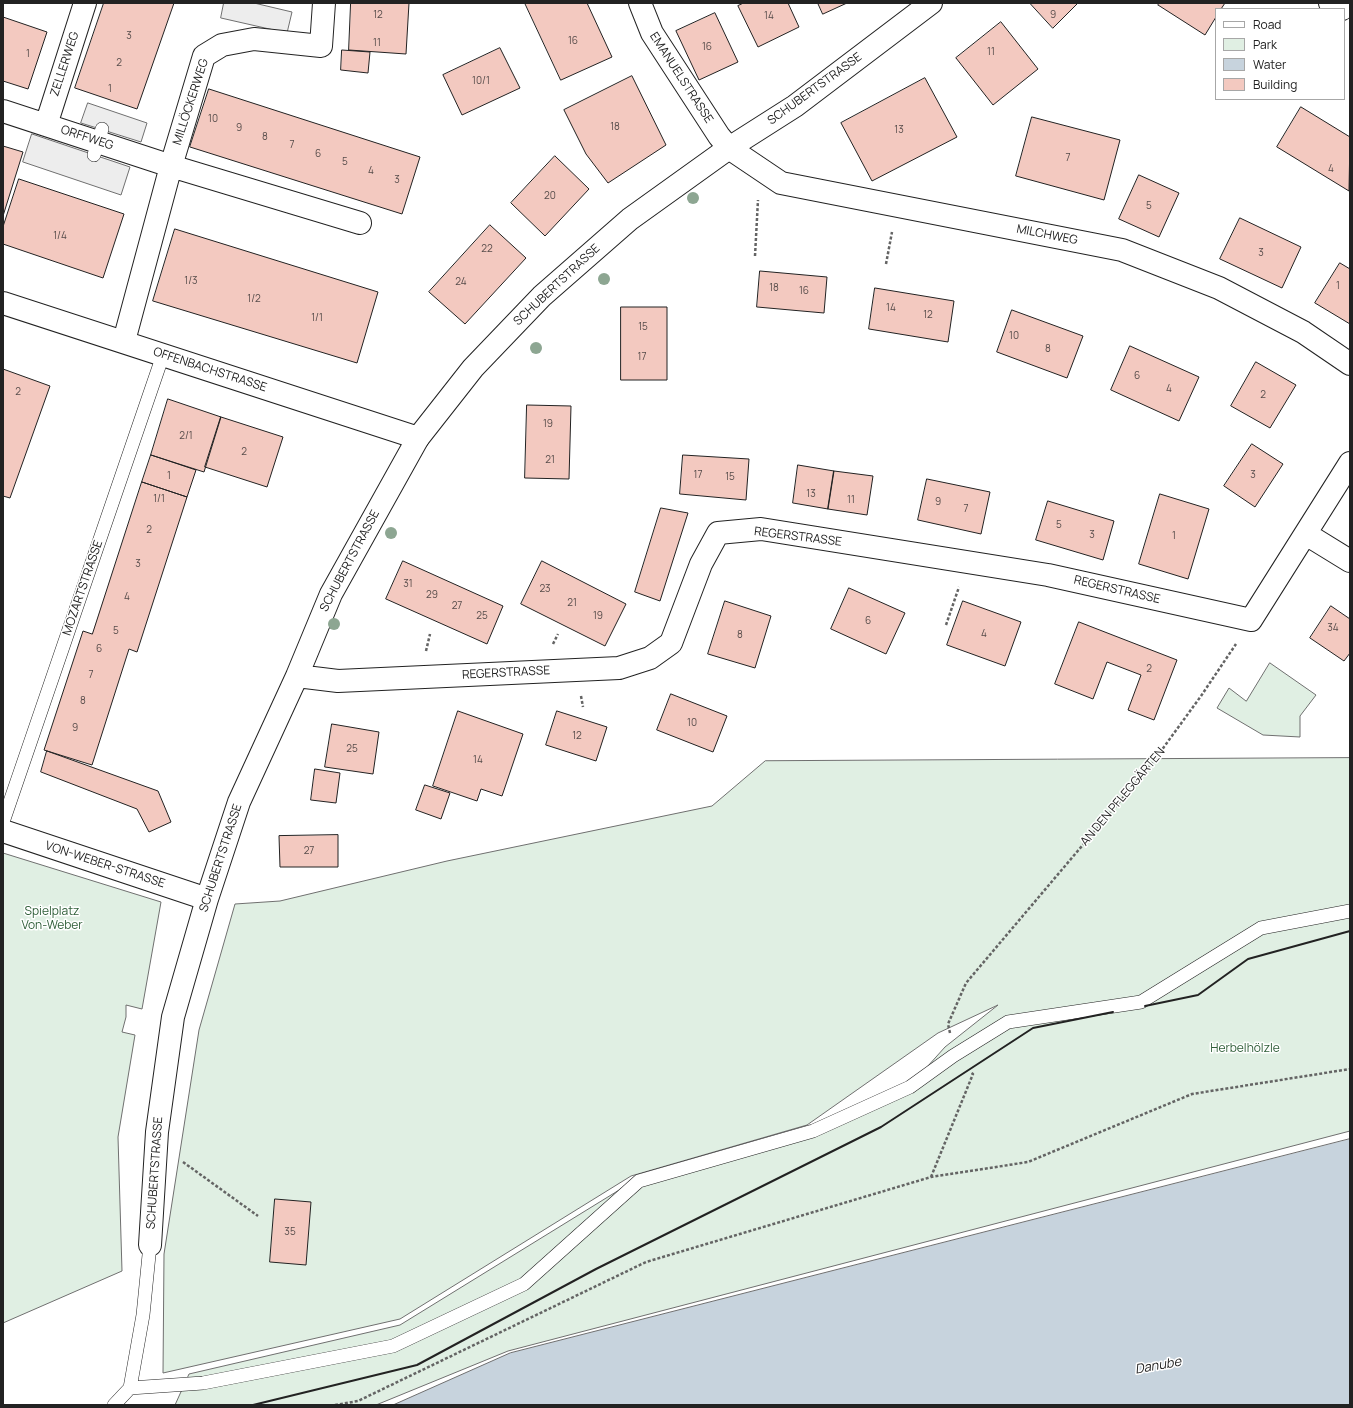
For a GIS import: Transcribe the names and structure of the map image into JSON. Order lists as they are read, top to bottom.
{
  "streets": {
    "street": [
      "ZELLERWEG",
      "EMANUELSTRASSE",
      "SCHUBERTSTRASSE",
      "MILLÖCKERWEG",
      "ORFFWEG",
      "MILCHWEG",
      "OFFENBACHSTRASSE",
      "REGERSTRASSE",
      "VON-WEBER-STRASSE"
    ],
    "lane": ["MOZARTSTRASSE"],
    "path": ["AN DEN PFLEGGÄRTEN"]
  },
  "crossings": [
    ["ZELLERWEG", "ORFFWEG"],
    ["EMANUELSTRASSE", "SCHUBERTSTRASSE"],
    ["EMANUELSTRASSE", "MILCHWEG"],
    ["SCHUBERTSTRASSE", "MILCHWEG"],
    ["SCHUBERTSTRASSE", "OFFENBACHSTRASSE"],
    ["SCHUBERTSTRASSE", "REGERSTRASSE"],
    ["SCHUBERTSTRASSE", "VON-WEBER-STRASSE"],
    ["MILLÖCKERWEG", "ORFFWEG"],
    ["MILLÖCKERWEG", "OFFENBACHSTRASSE"],
    ["OFFENBACHSTRASSE", "MOZARTSTRASSE"],
    ["REGERSTRASSE", "AN DEN PFLEGGÄRTEN"]
  ],
  "water": ["Danube"],
  "parks": ["Spielplatz Von-Weber", "Herbelhölzle"],
  "house_numbers": [
    "12",
    "9",
    "14",
    "3",
    "16",
    "11",
    "16",
    "11",
    "1",
    "2",
    "10/1",
    "1",
    "10",
    "18",
    "9",
    "13",
    "8",
    "7",
    "6",
    "7",
    "5",
    "4",
    "4",
    "3",
    "20",
    "5",
    "1/4",
    "22",
    "3",
    "1/3",
    "24",
    "1",
    "18",
    "16",
    "1/2",
    "14",
    "12",
    "1/1",
    "15",
    "10",
    "8",
    "17",
    "6",
    "4",
    "2",
    "2",
    "19",
    "2/1",
    "2",
    "21",
    "17",
    "3",
    "1",
    "15",
    "13",
    "1/1",
    "11",
    "9",
    "7",
    "5",
    "2",
    "3",
    "1",
    "3",
    "31",
    "23",
    "29",
    "4",
    "21",
    "27",
    "25",
    "19",
    "6",
    "34",
    "5",
    "4",
    "8",
    "6",
    "2",
    "7",
    "8",
    "10",
    "9",
    "12",
    "25",
    "14",
    "27",
    "35"
  ],
  "legend": [
    "Road",
    "Park",
    "Water",
    "Building"
  ]
}
